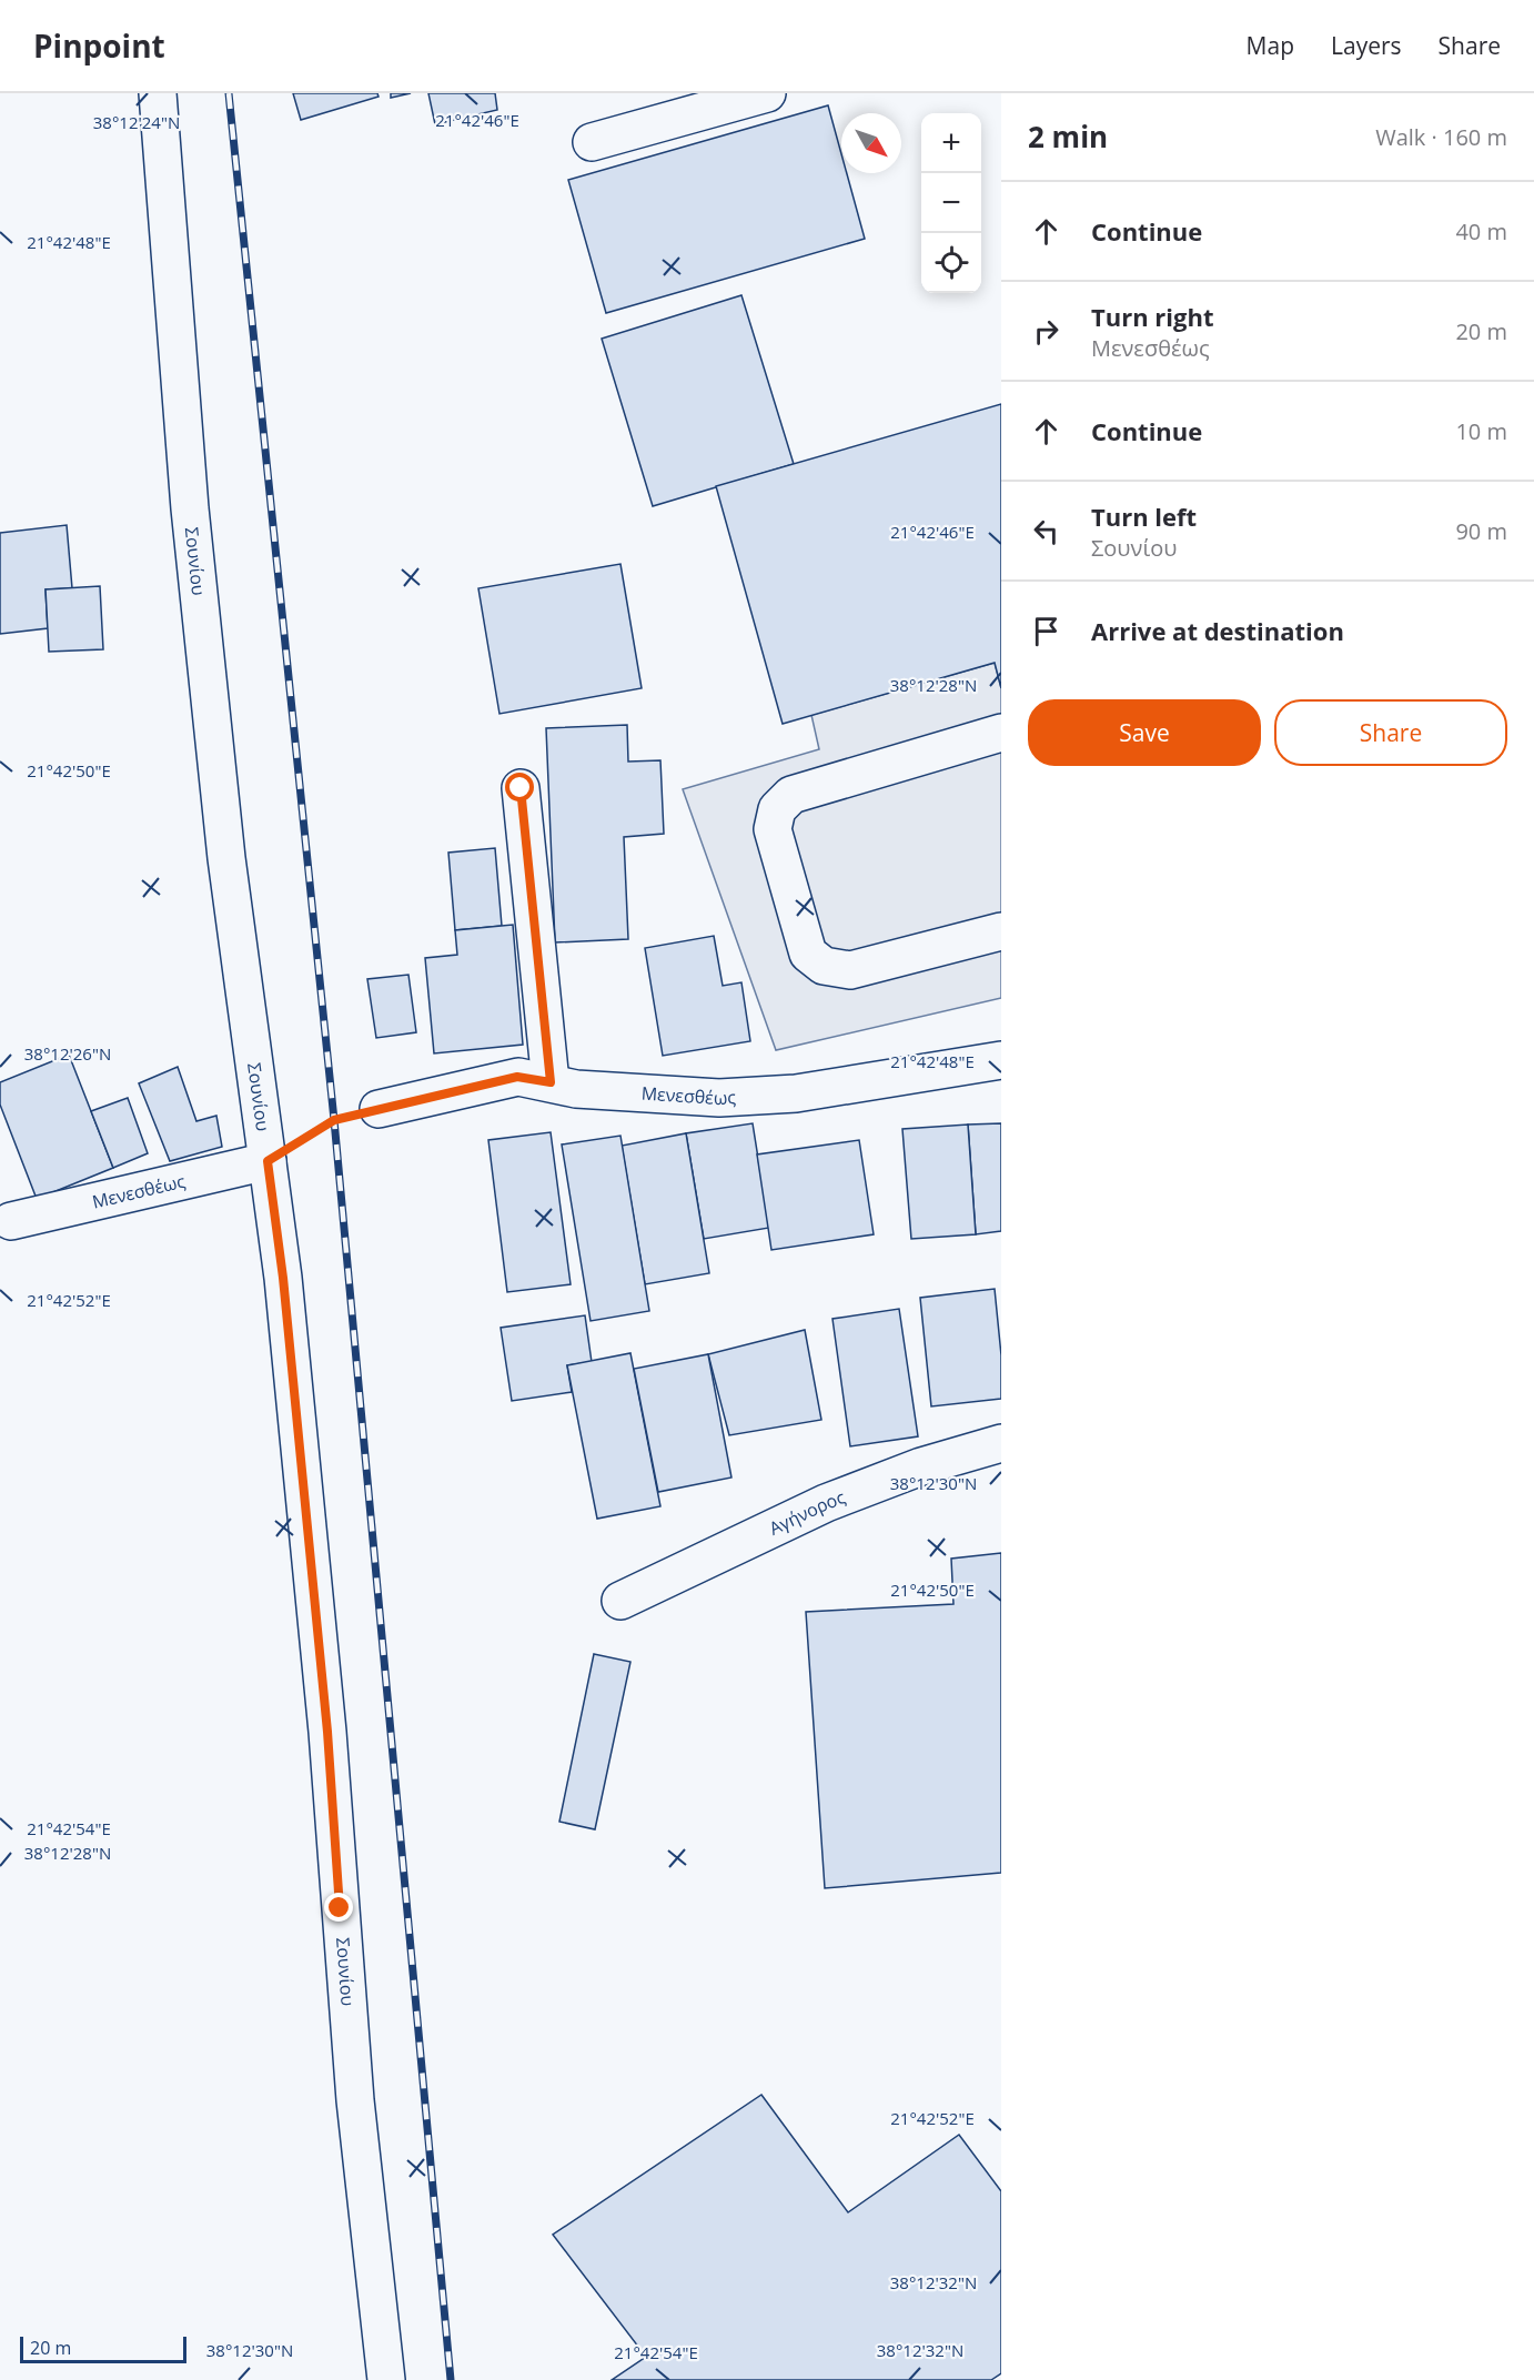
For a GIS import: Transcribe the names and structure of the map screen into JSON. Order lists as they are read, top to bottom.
{
  "streets": {
    "street": ["Σουνίου", "Μενεσθέως", "Αγήνορος"]
  },
  "crossings": [
    ["Σουνίου", "Μενεσθέως"]
  ],
  "scale_bar": "20 m",
  "north": "bottom right",
  "page": {
    "header": "Pinpoint",
    "nav": ["Map", "Layers", "Share"],
    "heading": ["2 min", "Walk · 160 m"],
    "map_buttons": ["+", "−"],
    "list": [
      ["Continue", "40 m"],
      ["Turn right", "Μενεσθέως", "20 m"],
      ["Continue", "10 m"],
      ["Turn left", "Σουνίου", "90 m"],
      "Arrive at destination"
    ],
    "buttons": ["Save", "Share"],
    "scale": "20 m"
  },
  "coordinates": [
    "21°42'46\"E",
    "38°12'24\"N",
    "21°42'48\"E",
    "38°12'28\"N",
    "21°42'50\"E",
    "38°12'26\"N",
    "21°42'52\"E",
    "38°12'30\"N",
    "21°42'54\"E",
    "38°12'32\"N"
  ]
}
